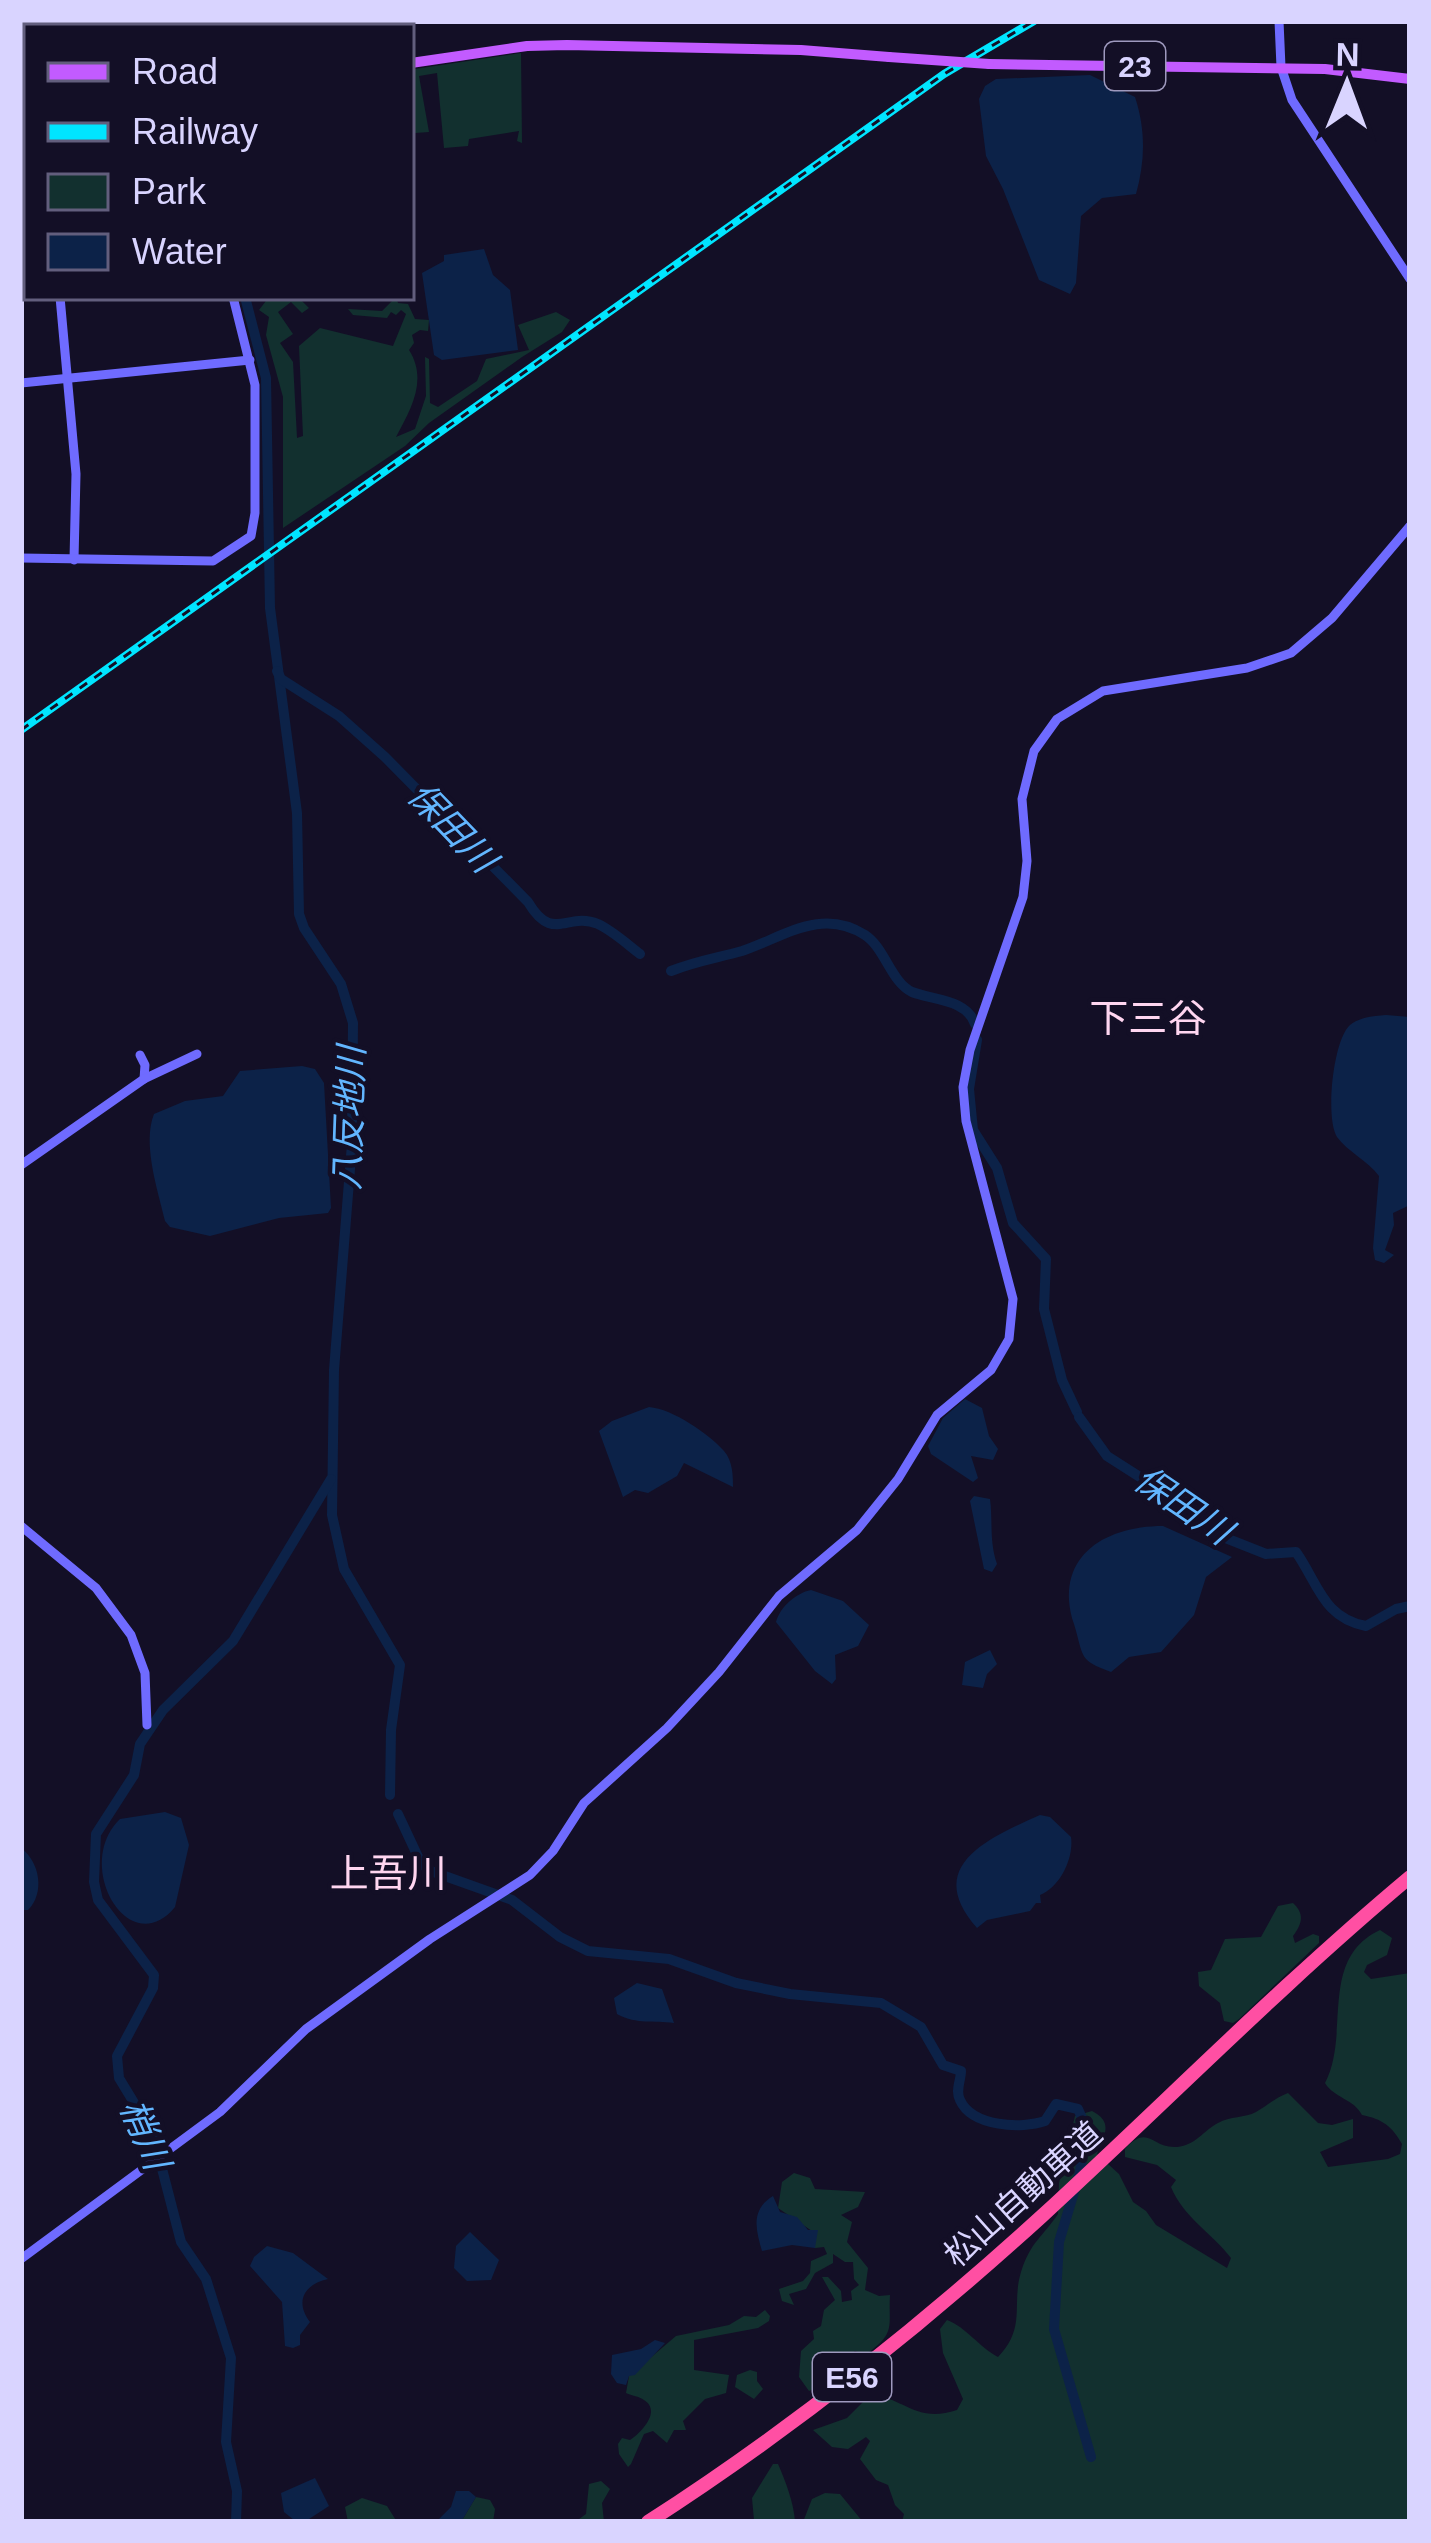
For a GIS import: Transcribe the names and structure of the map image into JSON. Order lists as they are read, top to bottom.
{
  "streets": {
    "highway": ["松山自動車道", "E56"],
    "main road": ["23"]
  },
  "districts": ["下三谷", "上吾川"],
  "water": ["保田川", "八反地川", "梢川"],
  "legend": [
    "Road",
    "Railway",
    "Park",
    "Water"
  ],
  "north": "top"
}
